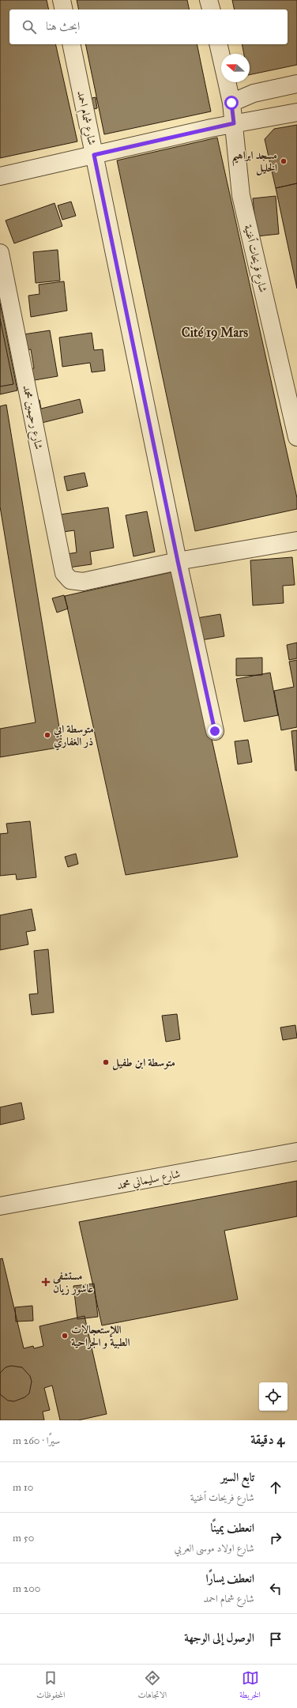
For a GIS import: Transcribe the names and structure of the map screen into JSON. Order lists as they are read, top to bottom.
{
  "streets": {
    "street": [
      "شارع شمام احمد",
      "شارع فريحات ٱغنية",
      "شارع رحيمين محمد",
      "شارع سليماني محمد"
    ]
  },
  "crossings": [
    ["شارع شمام احمد", "شارع رحيمين محمد"]
  ],
  "districts": ["Cité 19 Mars"],
  "places": {
    "other": [
      "مسجد ابراهيم الخليل",
      "متوسطة ابي ذر الغفاري",
      "متوسطة ابن طفيل",
      "اللإستعجالات الطبية و الجراحية"
    ],
    "health": ["مستشفى عاشور زيان"]
  },
  "north": "left",
  "page": {
    "search": "ابحث هنا",
    "heading": ["4 دقيقة", "سيرًا · 260 m"],
    "list": [
      ["تابع السير", "شارع فريحات ٱغنية", "10 m"],
      ["انعطف يمينًا", "شارع اولاد موسى العربي", "50 m"],
      ["انعطف يسارًا", "شارع شمام احمد", "200 m"],
      "الوصول إلى الوجهة"
    ],
    "nav": ["الخريطة", "الاتجاهات", "المحفوظات"]
  }
}
